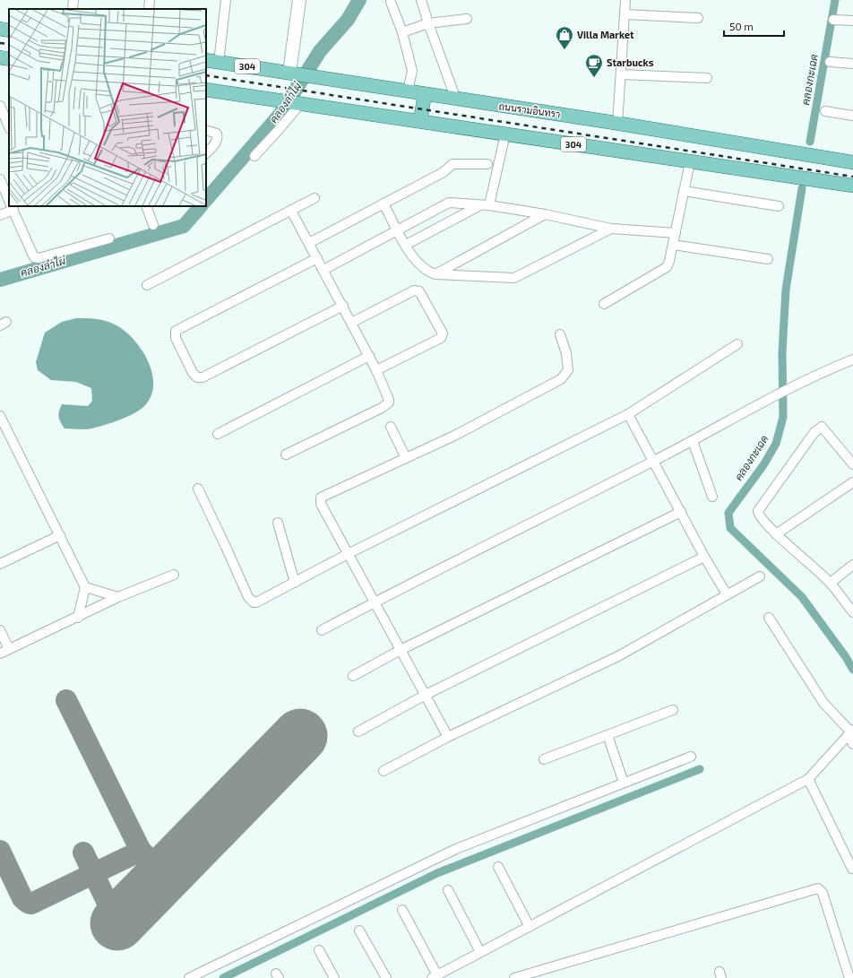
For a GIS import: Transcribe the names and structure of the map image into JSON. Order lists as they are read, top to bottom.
{
  "streets": {
    "main road": ["304", "ถนนรามอินทรา"]
  },
  "water": ["คลองกะเฉด", "คลองลำไผ่"],
  "places": {
    "shop": ["Villa Market"],
    "cafe": ["Starbucks"]
  },
  "scale_bar": "50 m"
}
